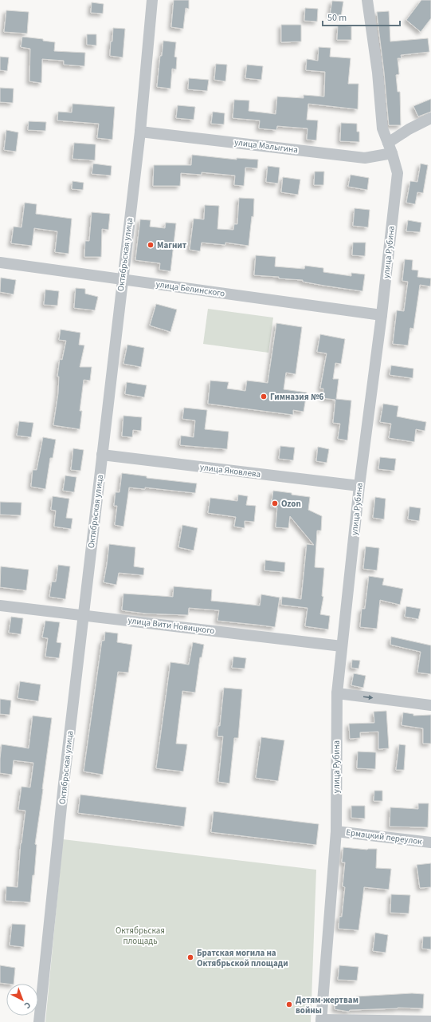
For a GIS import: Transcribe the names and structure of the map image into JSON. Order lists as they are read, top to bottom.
{
  "streets": {
    "street": [
      "улица Малыгина",
      "улица Рубина",
      "Октябрьская улица",
      "улица Белинского",
      "улица Яковлева",
      "улица Вити Новицкого",
      "Ермацкий переулок"
    ]
  },
  "crossings": [
    ["улица Малыгина", "улица Рубина"],
    ["улица Малыгина", "Октябрьская улица"],
    ["улица Рубина", "улица Белинского"],
    ["улица Рубина", "улица Яковлева"],
    ["улица Рубина", "улица Вити Новицкого"],
    ["улица Рубина", "Ермацкий переулок"],
    ["Октябрьская улица", "улица Белинского"],
    ["Октябрьская улица", "улица Яковлева"],
    ["Октябрьская улица", "улица Вити Новицкого"]
  ],
  "parks": ["Октябрьская площадь"],
  "places": [
    "Магнит",
    "Гимназия №6",
    "Ozon",
    "Братская могила на Октябрьской площади",
    "Детям-жертвам войны"
  ],
  "scale_bar": "50 m",
  "north": "bottom right"
}
